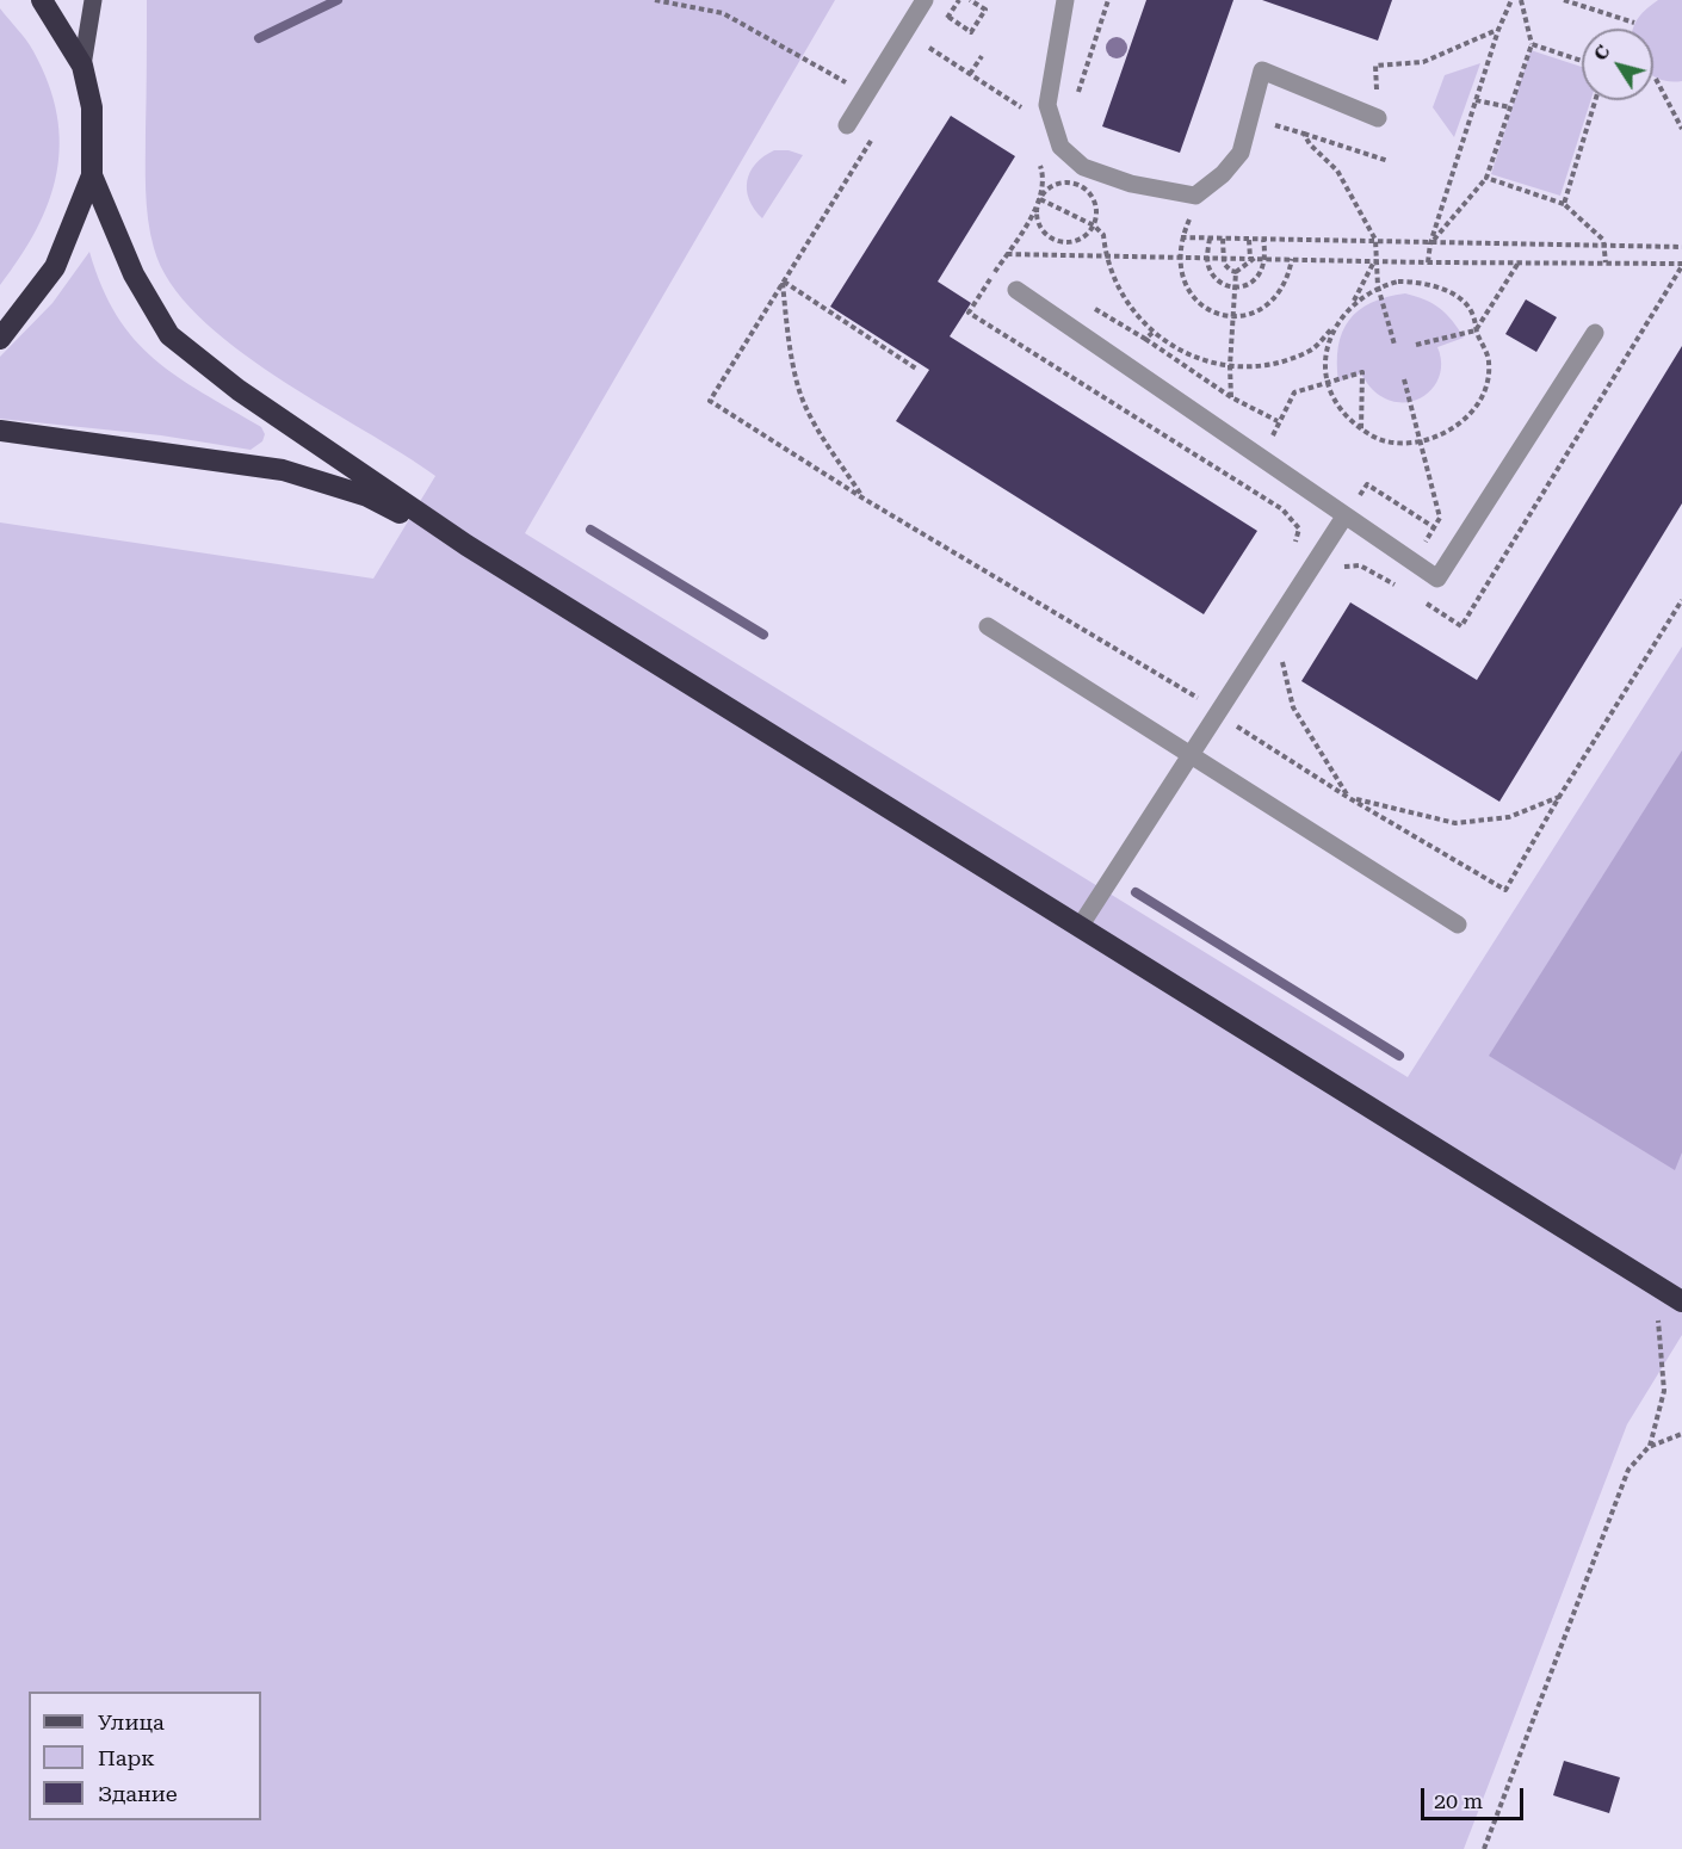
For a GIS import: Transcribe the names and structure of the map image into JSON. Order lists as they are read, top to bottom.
{
  "legend": ["Улица", "Парк", "Здание"],
  "scale_bar": "20 m",
  "north": "top left"
}
